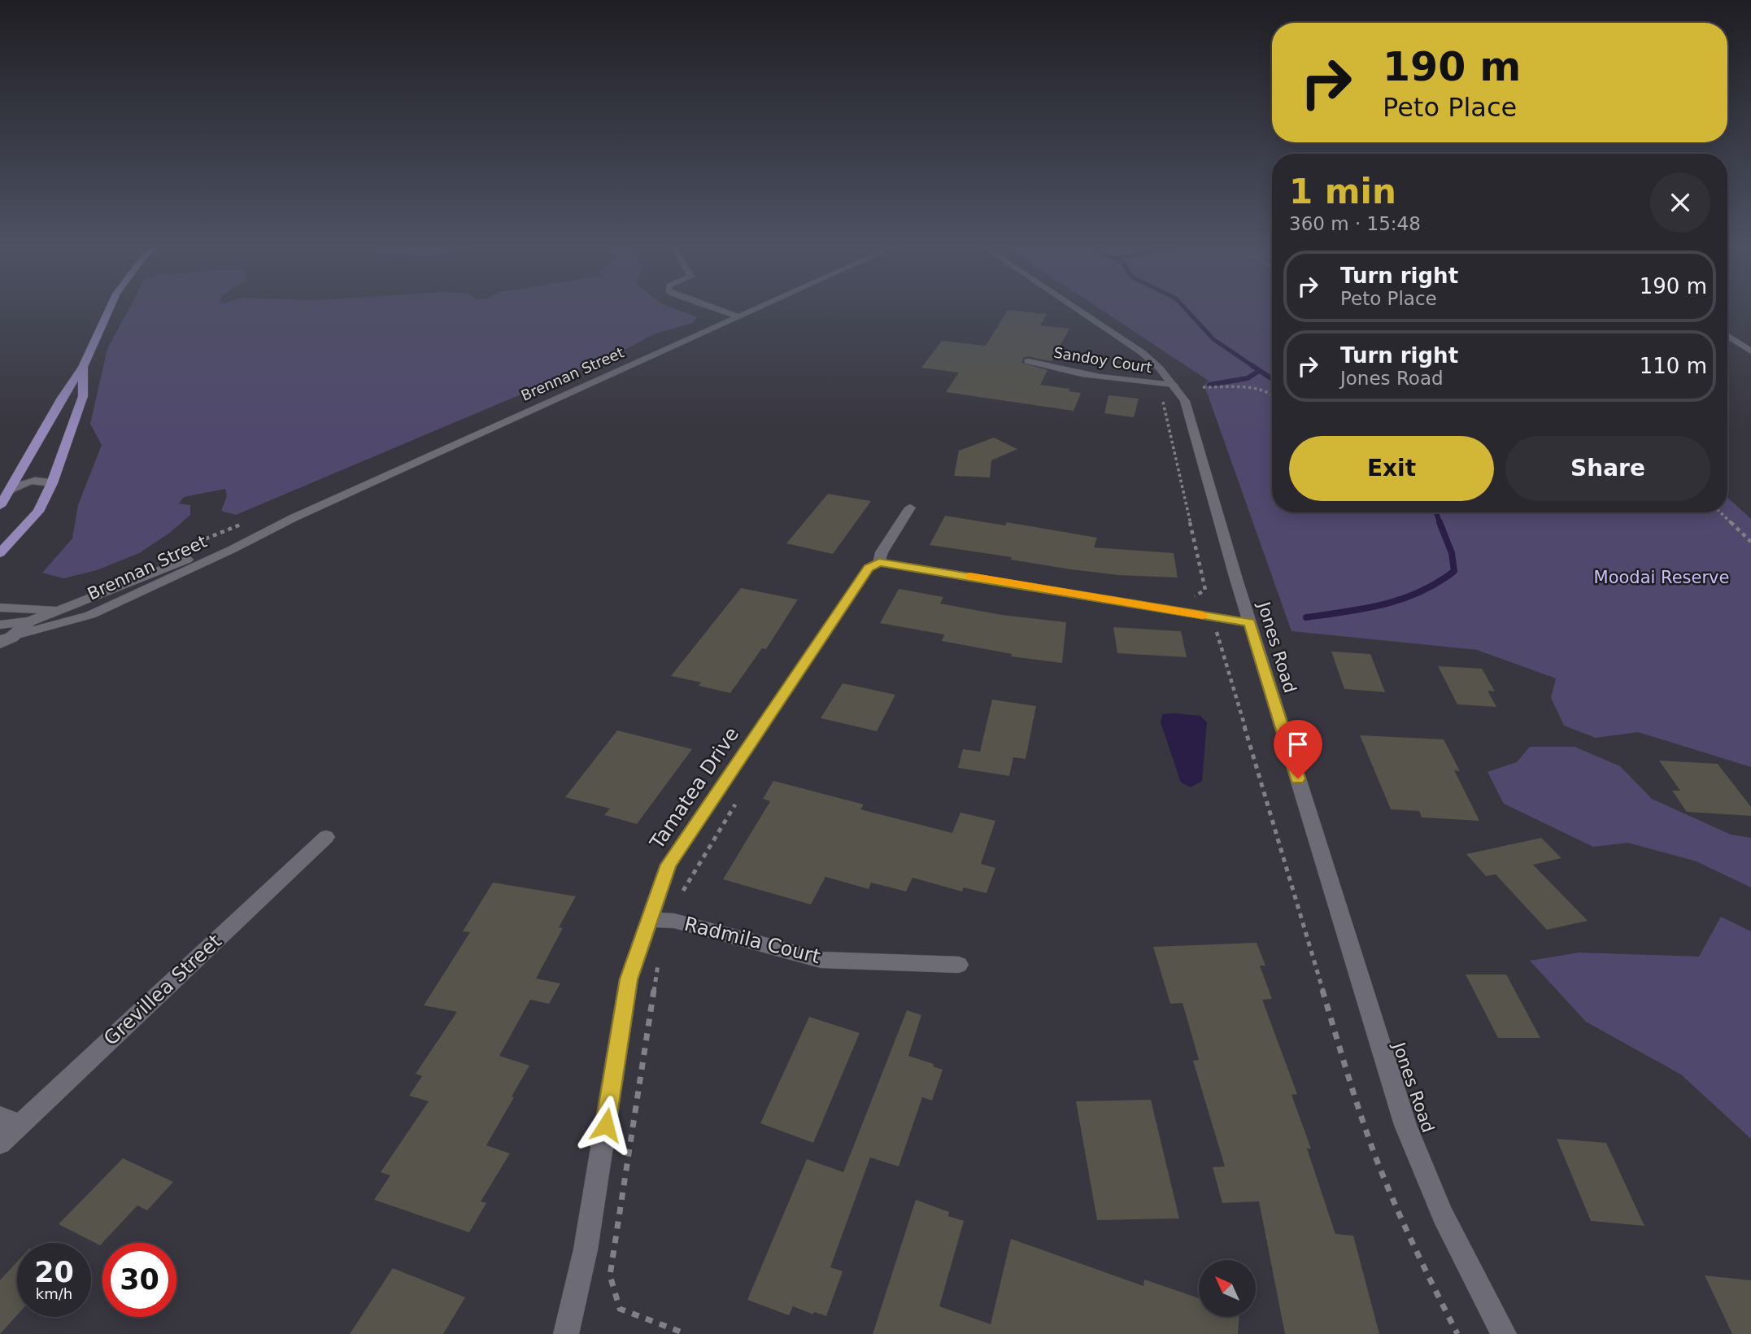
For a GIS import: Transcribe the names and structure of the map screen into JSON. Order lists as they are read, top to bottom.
{
  "streets": {
    "street": [
      "Sandoy Court",
      "Brennan Street",
      "Jones Road",
      "Tamatea Drive",
      "Radmila Court",
      "Grevillea Street"
    ]
  },
  "crossings": [
    ["Sandoy Court", "Jones Road"],
    ["Tamatea Drive", "Radmila Court"]
  ],
  "parks": ["Moodai Reserve"],
  "north": "top left",
  "page": {
    "turn": ["190 m", "Peto Place"],
    "heading": ["1 min", "360 m · 15:48"],
    "list": [
      {
        "name": "Turn right",
        "note": "Peto Place",
        "value": "190 m"
      },
      {
        "name": "Turn right",
        "note": "Jones Road",
        "value": "110 m"
      }
    ],
    "buttons": ["Exit", "Share"],
    "speed": "20 km/h",
    "limit": "30"
  }
}
